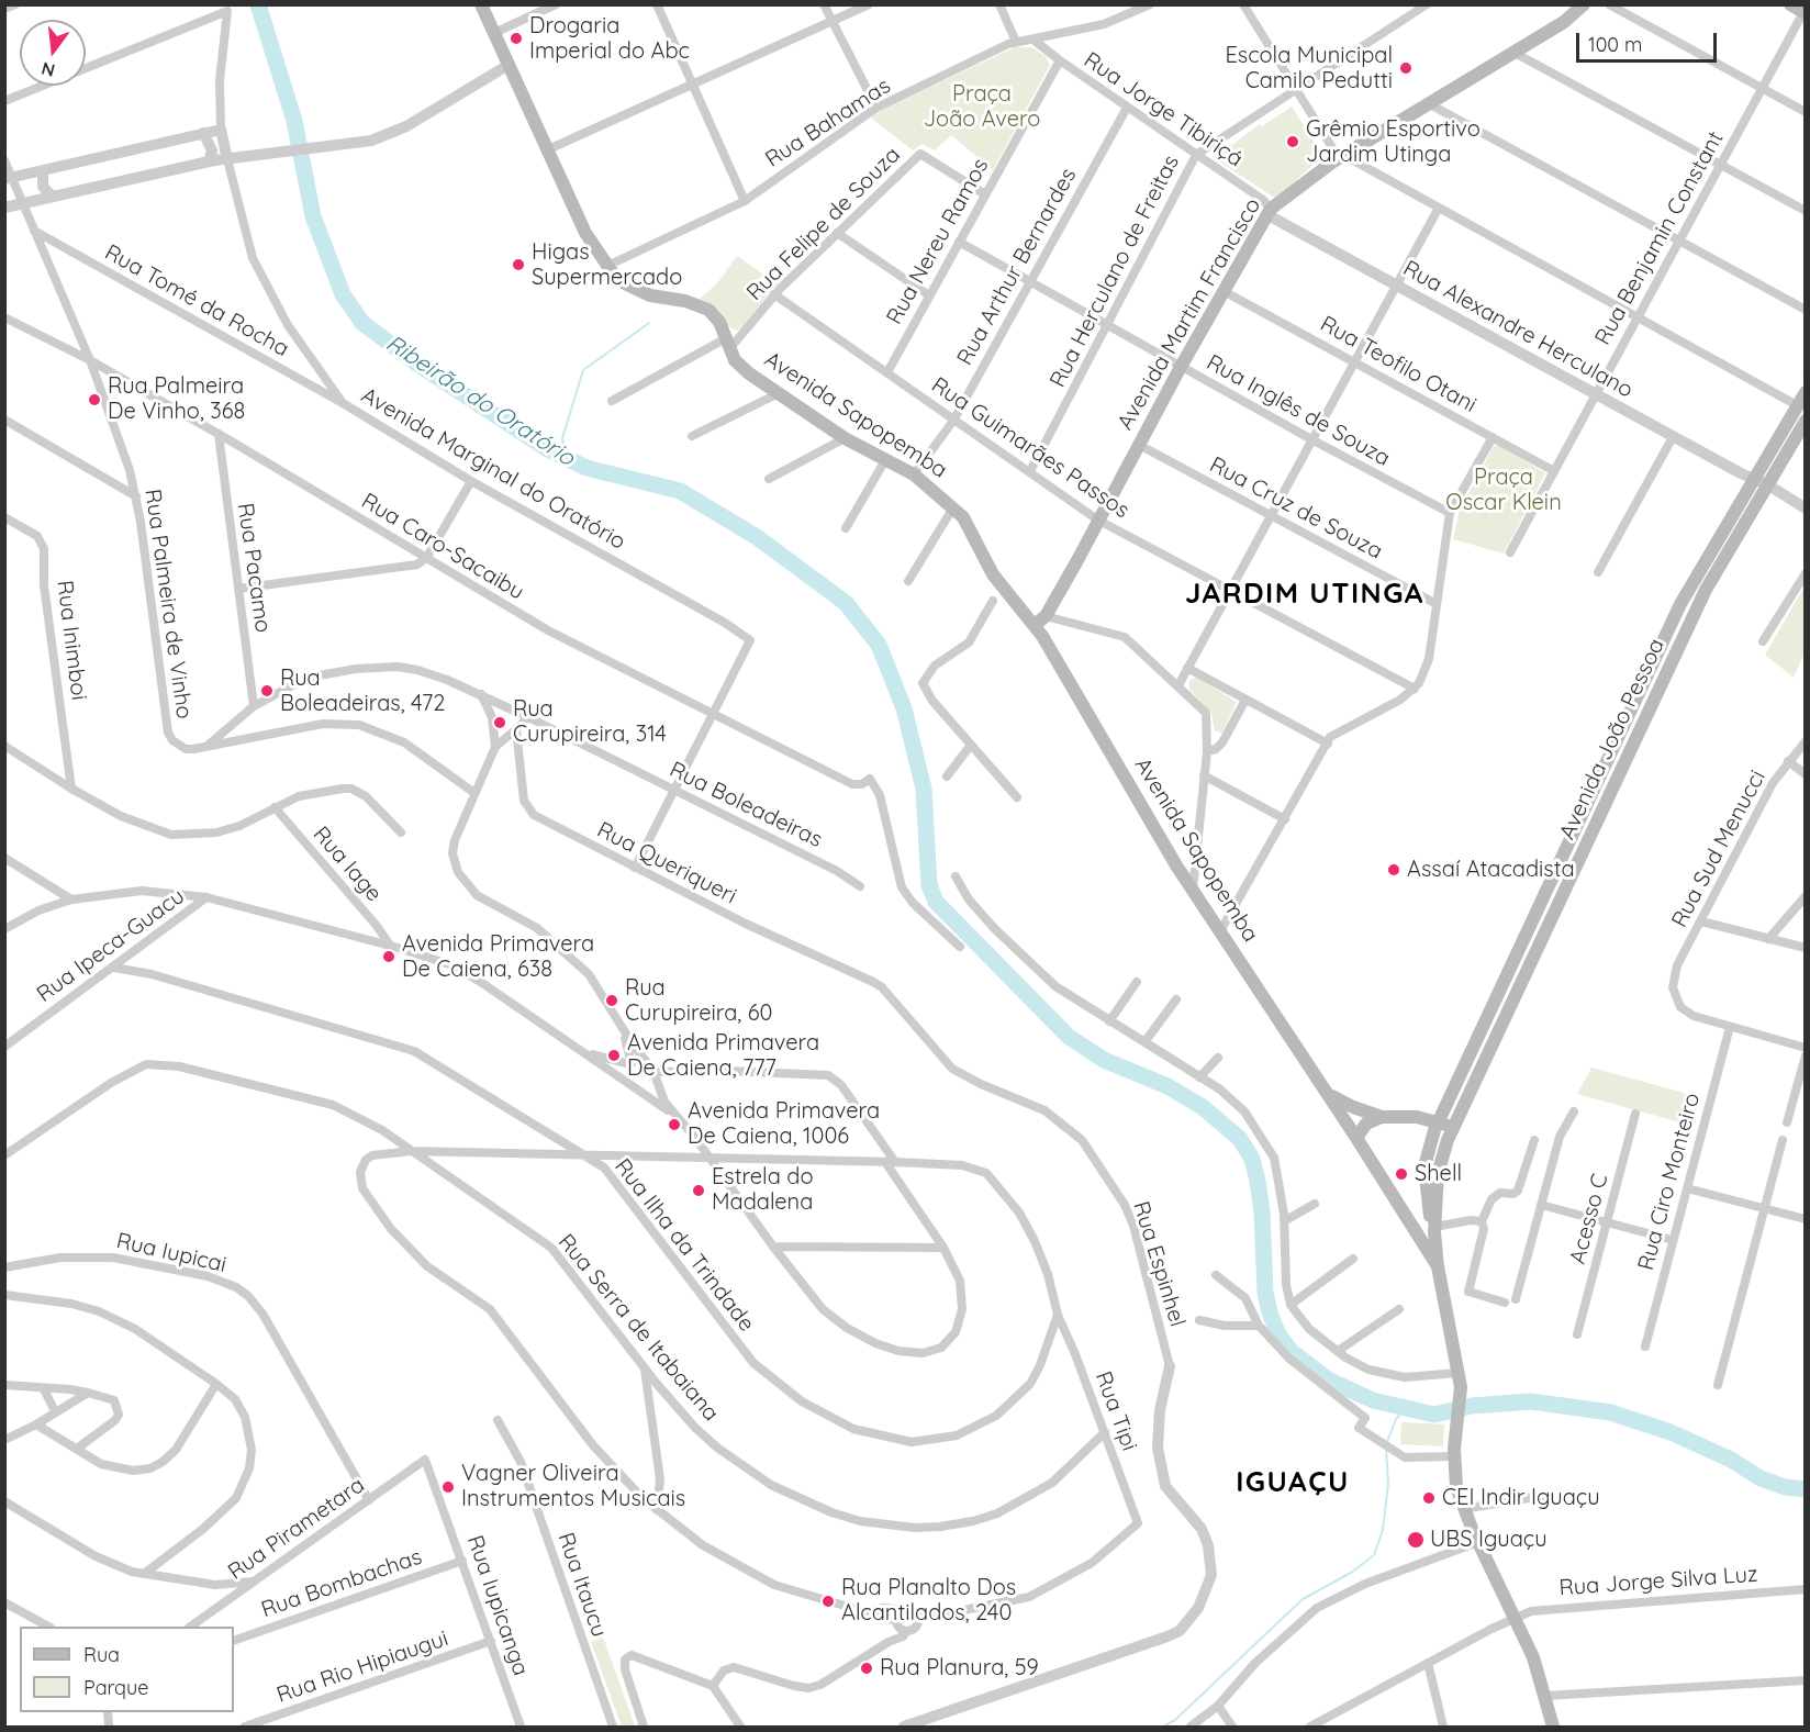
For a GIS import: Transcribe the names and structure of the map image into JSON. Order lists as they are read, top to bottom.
{
  "streets": {
    "main road": ["Avenida Martim Francisco", "Avenida Sapopemba", "Avenida João Pessoa"],
    "street": [
      "Rua Jorge Tibiriçá",
      "Rua Bahamas",
      "Rua Felipe de Souza",
      "Rua Benjamin Constant",
      "Rua Nereu Ramos",
      "Rua Arthur Bernardes",
      "Rua Herculano de Freitas",
      "Rua Tomé da Rocha",
      "Rua Alexandre Herculano",
      "Rua Teofilo Otani",
      "Rua Inglês de Souza",
      "Rua Guimarães Passos",
      "Avenida Marginal do Oratório",
      "Rua Cruz de Souza",
      "Rua Caro-Sacaibu",
      "Rua Pacamo",
      "Rua Palmeira de Vinho",
      "Rua Inimboi",
      "Rua Boleadeiras",
      "Rua Sud Menucci",
      "Rua Queriqueri",
      "Rua Iage",
      "Rua Ipeca-Guacu",
      "Rua Ciro Monteiro",
      "Acesso C",
      "Rua Ilha da Trindade",
      "Rua Iupicai",
      "Rua Espinhel",
      "Rua Serra de Itabaiana",
      "Rua Tipi",
      "Rua Pirametara",
      "Rua Jorge Silva Luz",
      "Rua Bombachas",
      "Rua Itaucu",
      "Rua Iupicanga",
      "Rua Rio Hipiaugui"
    ]
  },
  "crossings": [
    ["Rua Jorge Tibiriçá", "Rua Bahamas"],
    ["Rua Jorge Tibiriçá", "Rua Nereu Ramos"],
    ["Rua Jorge Tibiriçá", "Rua Arthur Bernardes"],
    ["Rua Jorge Tibiriçá", "Rua Herculano de Freitas"],
    ["Rua Jorge Tibiriçá", "Avenida Martim Francisco"],
    ["Rua Jorge Tibiriçá", "Rua Alexandre Herculano"],
    ["Rua Bahamas", "Avenida Sapopemba"],
    ["Rua Felipe de Souza", "Rua Nereu Ramos"],
    ["Rua Felipe de Souza", "Avenida Sapopemba"],
    ["Rua Felipe de Souza", "Rua Guimarães Passos"],
    ["Rua Benjamin Constant", "Rua Alexandre Herculano"],
    ["Rua Benjamin Constant", "Rua Teofilo Otani"],
    ["Rua Nereu Ramos", "Rua Inglês de Souza"],
    ["Rua Nereu Ramos", "Rua Guimarães Passos"],
    ["Rua Arthur Bernardes", "Rua Inglês de Souza"],
    ["Rua Arthur Bernardes", "Avenida Sapopemba"],
    ["Rua Arthur Bernardes", "Rua Guimarães Passos"],
    ["Rua Herculano de Freitas", "Rua Inglês de Souza"],
    ["Rua Herculano de Freitas", "Rua Guimarães Passos"],
    ["Rua Tomé da Rocha", "Avenida Marginal do Oratório"],
    ["Rua Tomé da Rocha", "Rua Palmeira de Vinho"],
    ["Avenida Martim Francisco", "Rua Alexandre Herculano"],
    ["Avenida Martim Francisco", "Rua Teofilo Otani"],
    ["Avenida Martim Francisco", "Rua Inglês de Souza"],
    ["Avenida Martim Francisco", "Avenida Sapopemba"],
    ["Avenida Martim Francisco", "Rua Guimarães Passos"],
    ["Avenida Martim Francisco", "Rua Cruz de Souza"],
    ["Rua Alexandre Herculano", "Avenida João Pessoa"],
    ["Avenida Sapopemba", "Avenida João Pessoa"],
    ["Avenida Marginal do Oratório", "Rua Caro-Sacaibu"],
    ["Rua Caro-Sacaibu", "Rua Pacamo"],
    ["Rua Caro-Sacaibu", "Rua Palmeira de Vinho"],
    ["Rua Pacamo", "Rua Boleadeiras"],
    ["Rua Palmeira de Vinho", "Rua Boleadeiras"],
    ["Avenida João Pessoa", "Rua Jorge Silva Luz"],
    ["Rua Sud Menucci", "Rua Ciro Monteiro"],
    ["Rua Queriqueri", "Rua Espinhel"],
    ["Rua Ipeca-Guacu", "Rua Ilha da Trindade"],
    ["Rua Ilha da Trindade", "Rua Tipi"],
    ["Rua Iupicai", "Rua Pirametara"],
    ["Rua Serra de Itabaiana", "Rua Tipi"],
    ["Rua Pirametara", "Rua Iupicanga"],
    ["Rua Bombachas", "Rua Iupicanga"],
    ["Rua Iupicanga", "Rua Rio Hipiaugui"]
  ],
  "districts": ["JARDIM UTINGA", "IGUAÇU"],
  "water": ["Ribeirão do Oratório"],
  "parks": ["Praça João Avero", "Praça Oscar Klein"],
  "places": [
    "Drogaria Imperial do Abc",
    "Escola Municipal Camilo Pedutti",
    "Grêmio Esportivo Jardim Utinga",
    "Higas Supermercado",
    "Rua Palmeira De Vinho, 368",
    "Rua Boleadeiras, 472",
    "Rua Curupireira, 314",
    "Assaí Atacadista",
    "Avenida Primavera De Caiena, 638",
    "Rua Curupireira, 60",
    "Avenida Primavera De Caiena, 777",
    "Avenida Primavera De Caiena, 1006",
    "Shell",
    "Estrela do Madalena",
    "Vagner Oliveira Instrumentos Musicais",
    "CEI Indir Iguaçu",
    "UBS Iguaçu",
    "Rua Planalto Dos Alcantilados, 240",
    "Rua Planura, 59"
  ],
  "legend": ["Rua", "Parque"],
  "scale_bar": "100 m",
  "north": "bottom"
}
